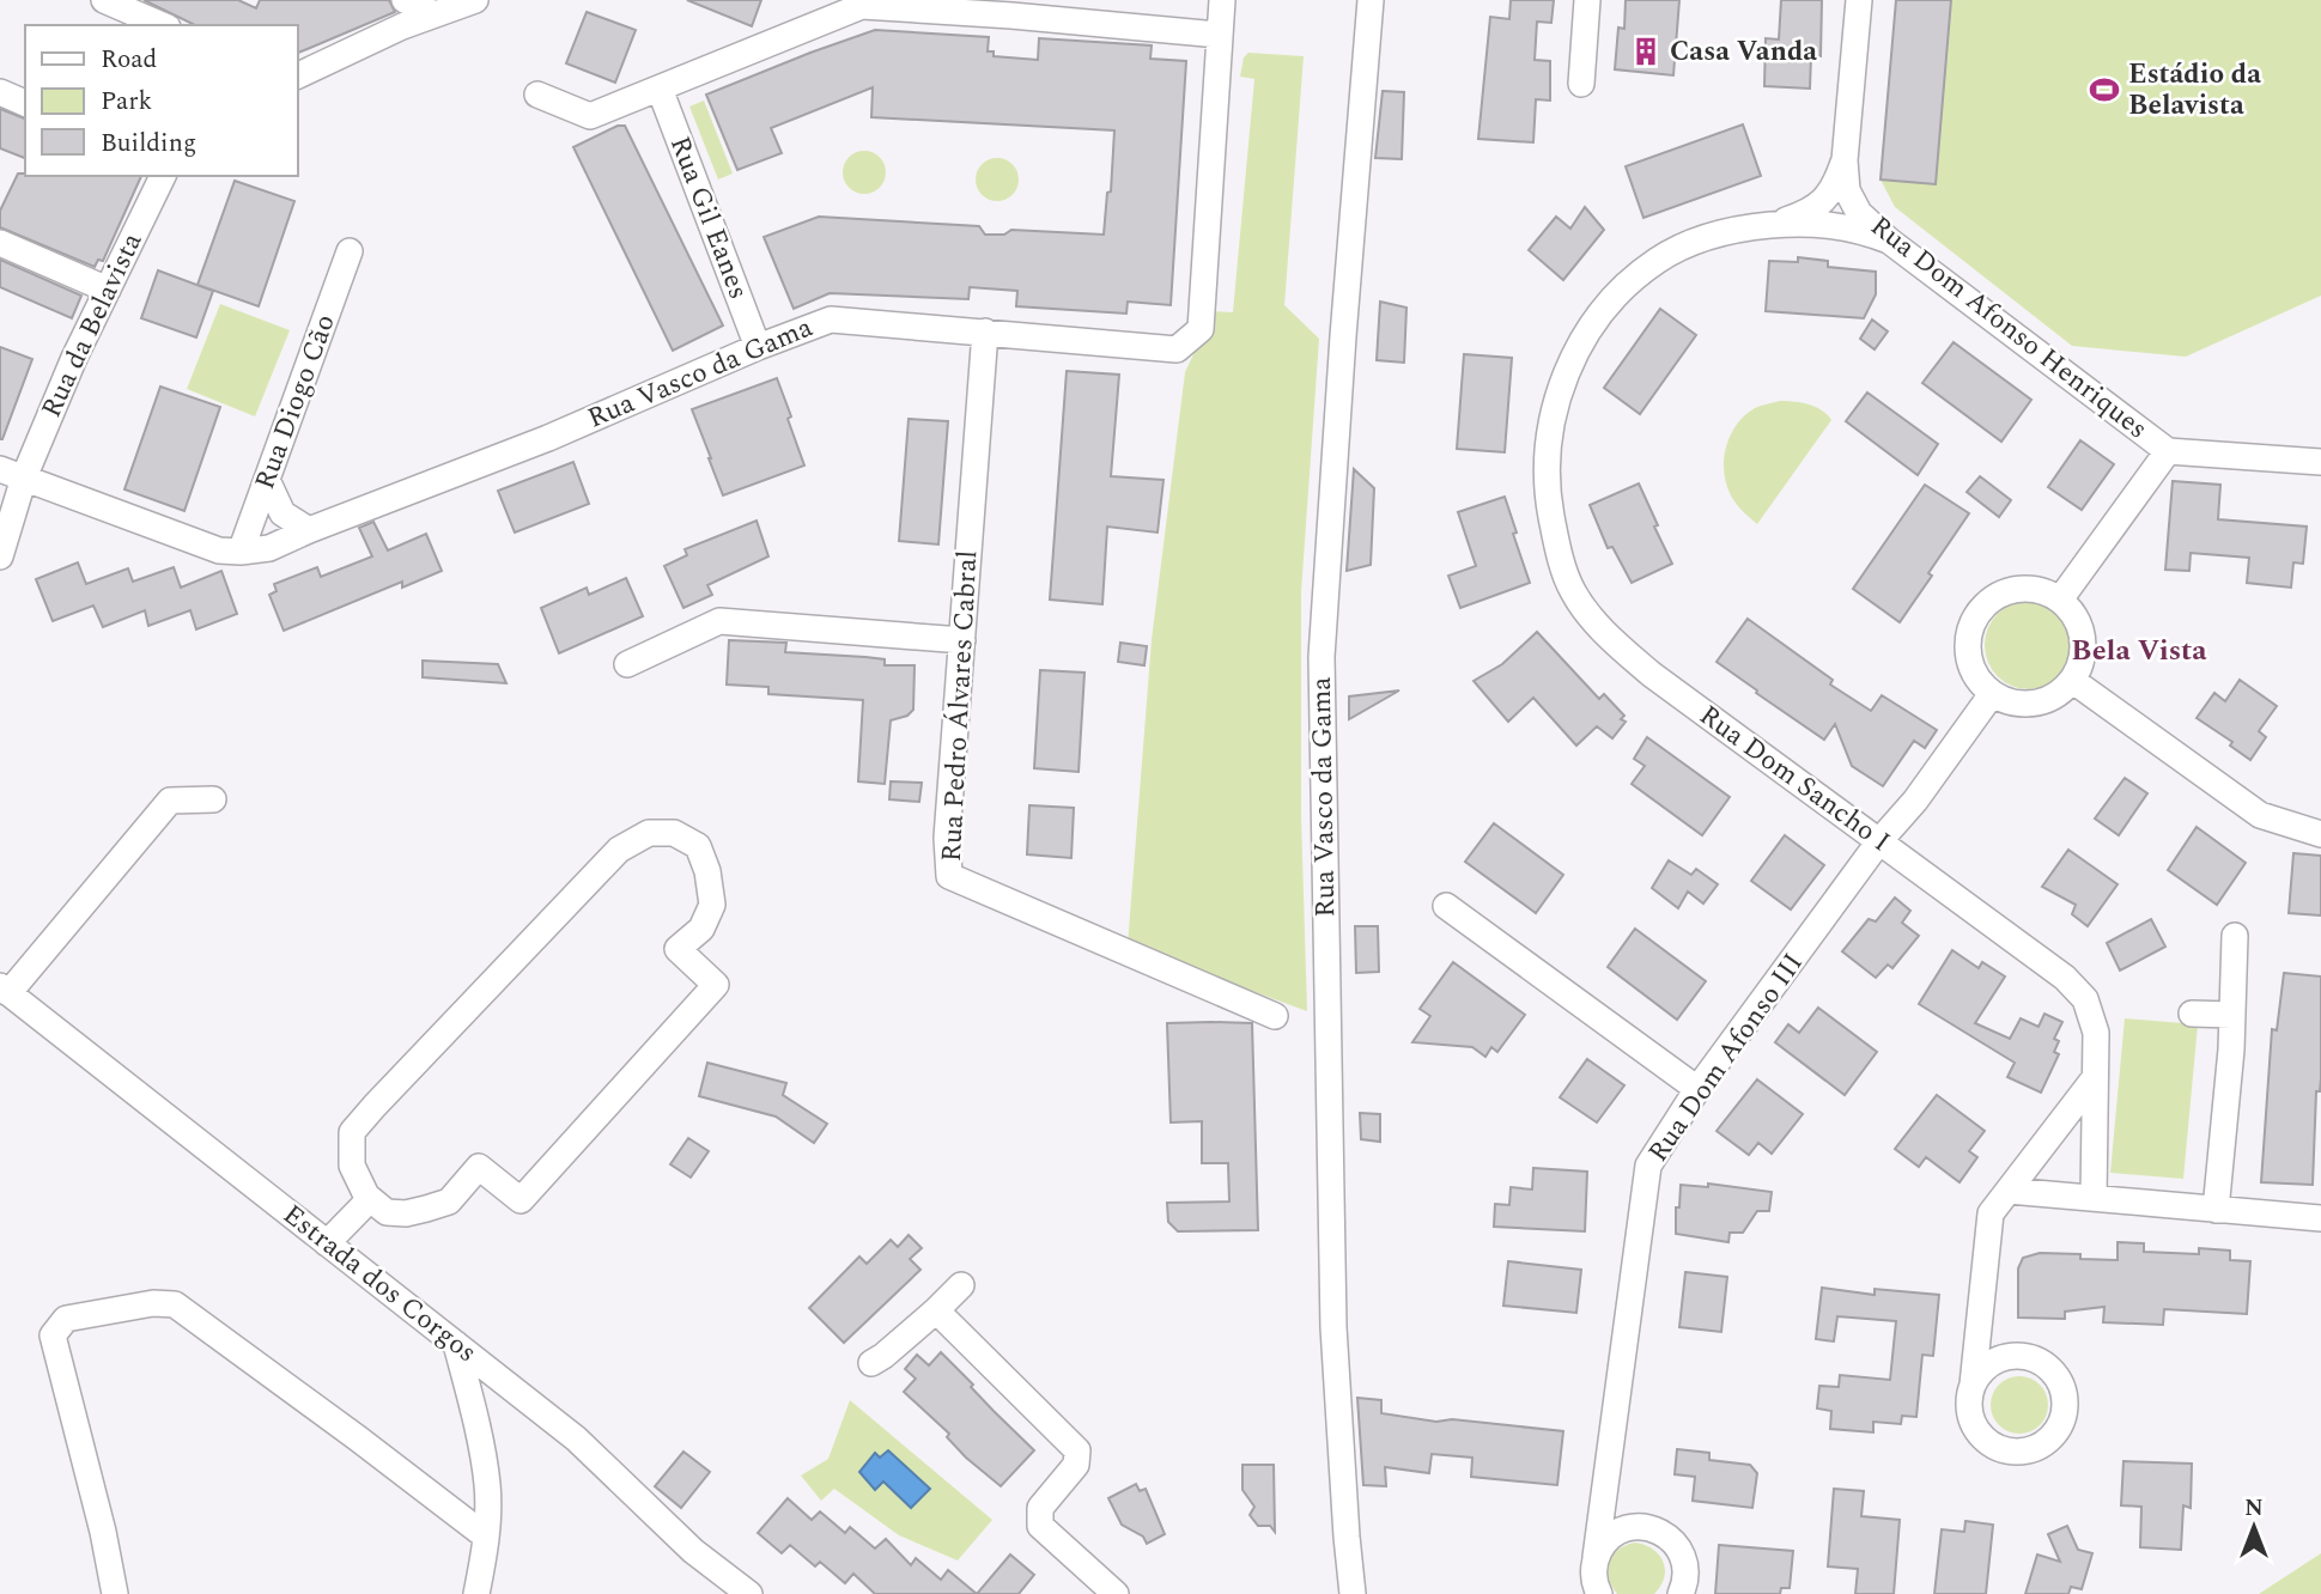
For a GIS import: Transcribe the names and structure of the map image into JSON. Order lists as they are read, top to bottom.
{
  "streets": {
    "street": [
      "Rua Gil Eanes",
      "Rua da Belavista",
      "Rua Dom Afonso Henriques",
      "Rua Vasco da Gama",
      "Rua Diogo Cão",
      "Rua Pedro Álvares Cabral",
      "Rua Dom Sancho I",
      "Rua Dom Afonso III",
      "Estrada dos Corgos"
    ]
  },
  "crossings": [
    ["Rua Gil Eanes", "Rua Vasco da Gama"],
    ["Rua da Belavista", "Rua Vasco da Gama"],
    ["Rua Dom Afonso Henriques", "Rua Dom Sancho I"],
    ["Rua Vasco da Gama", "Rua Diogo Cão"],
    ["Rua Vasco da Gama", "Rua Pedro Álvares Cabral"],
    ["Rua Dom Sancho I", "Rua Dom Afonso III"]
  ],
  "districts": ["Bela Vista"],
  "places": {
    "building": ["Casa Vanda"],
    "sports": ["Estádio da Belavista"]
  },
  "legend": ["Road", "Park", "Building"],
  "north": "top"
}
